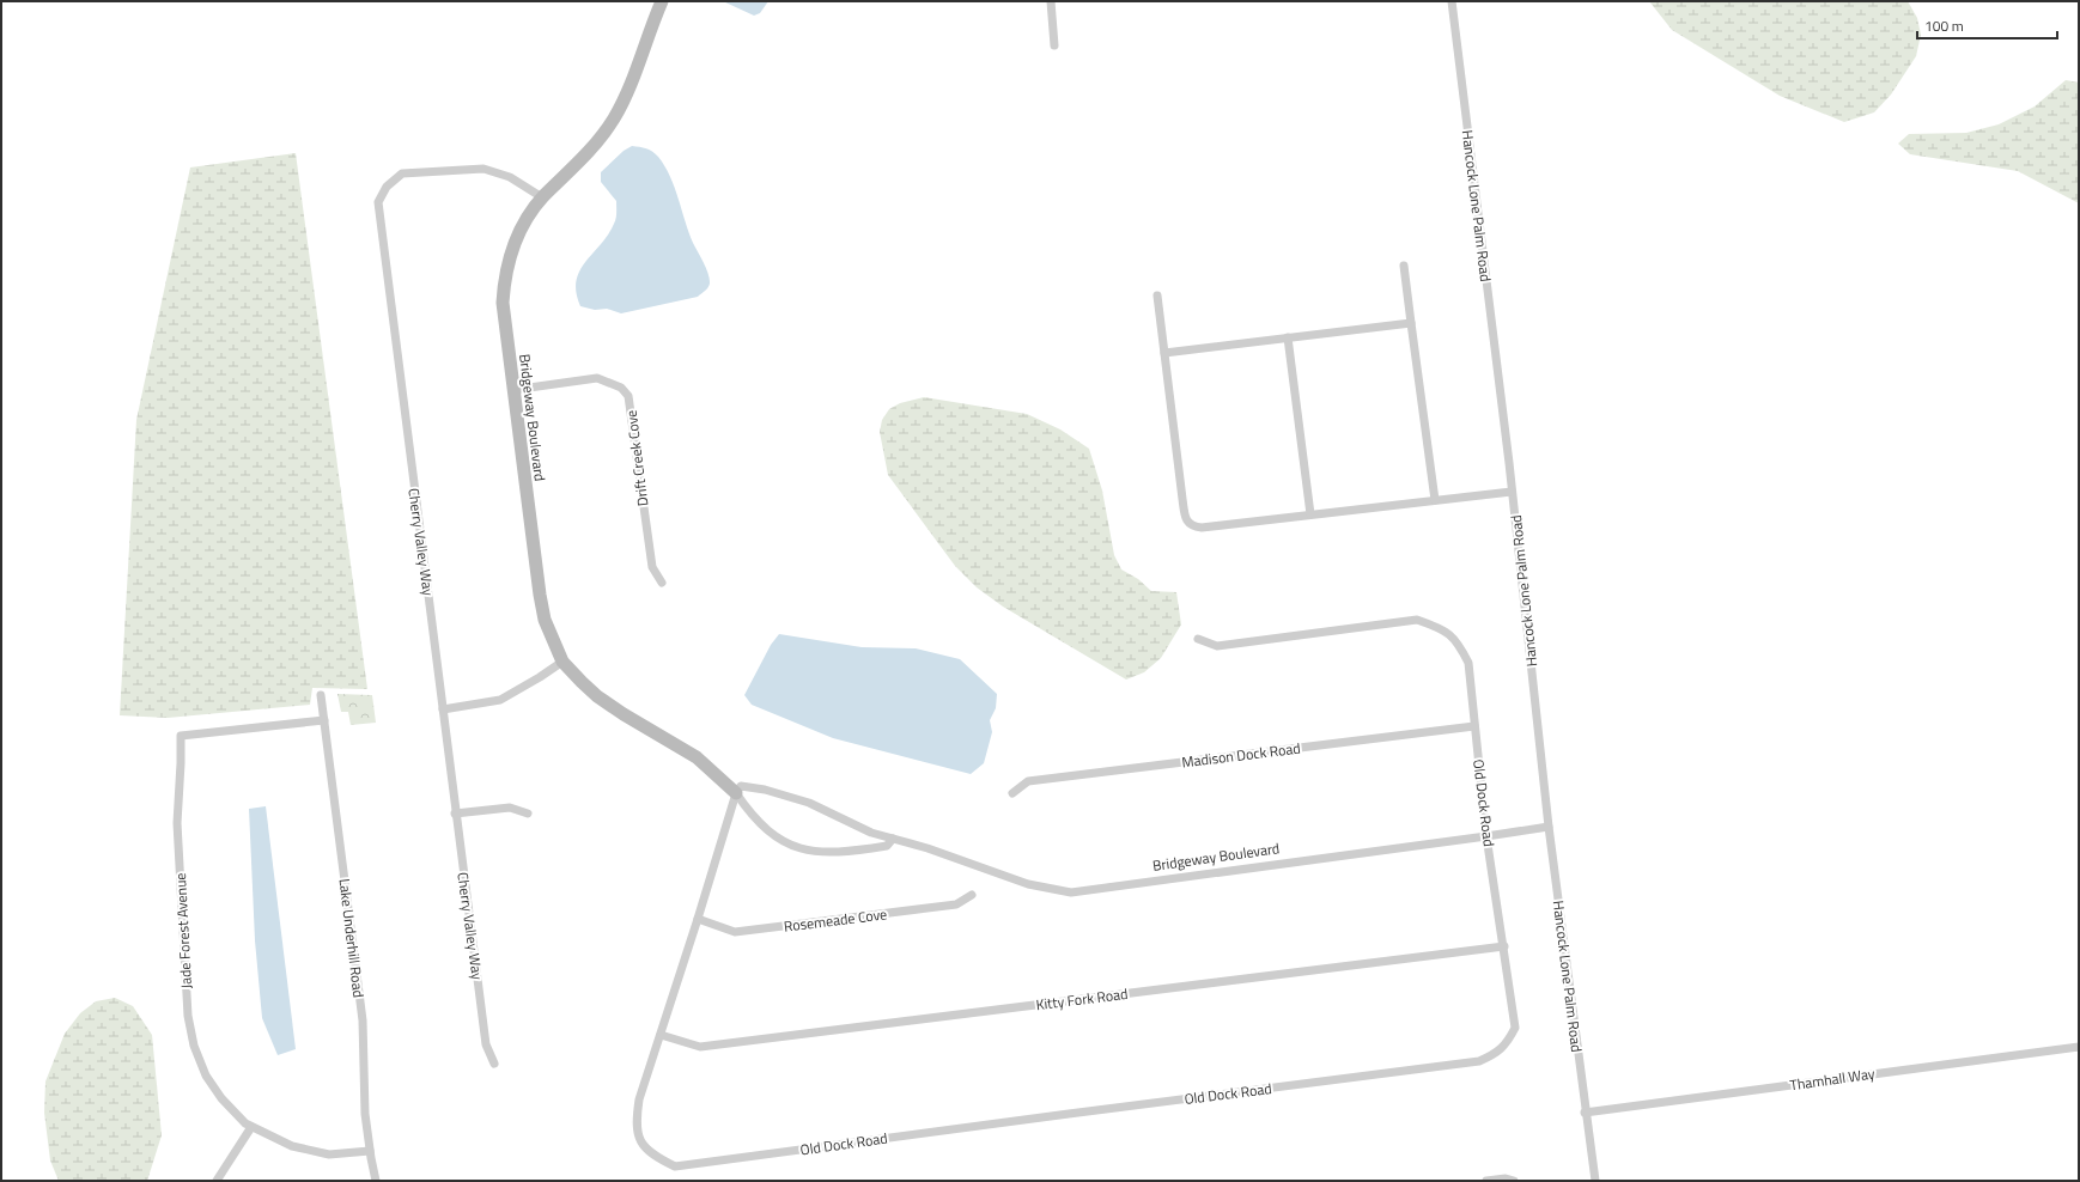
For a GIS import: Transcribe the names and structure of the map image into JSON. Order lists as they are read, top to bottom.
{
  "streets": {
    "street": [
      "Hancock Lone Palm Road",
      "Bridgeway Boulevard",
      "Drift Creek Cove",
      "Cherry Valley Way",
      "Madison Dock Road",
      "Old Dock Road",
      "Rosemeade Cove",
      "Jade Forest Avenue",
      "Lake Underhill Road",
      "Kitty Fork Road",
      "Thamhall Way"
    ]
  },
  "crossings": [
    ["Hancock Lone Palm Road", "Bridgeway Boulevard"],
    ["Hancock Lone Palm Road", "Thamhall Way"],
    ["Bridgeway Boulevard", "Drift Creek Cove"],
    ["Bridgeway Boulevard", "Cherry Valley Way"],
    ["Bridgeway Boulevard", "Old Dock Road"],
    ["Madison Dock Road", "Old Dock Road"],
    ["Old Dock Road", "Rosemeade Cove"],
    ["Old Dock Road", "Kitty Fork Road"],
    ["Jade Forest Avenue", "Lake Underhill Road"]
  ],
  "scale_bar": "100 m"
}
